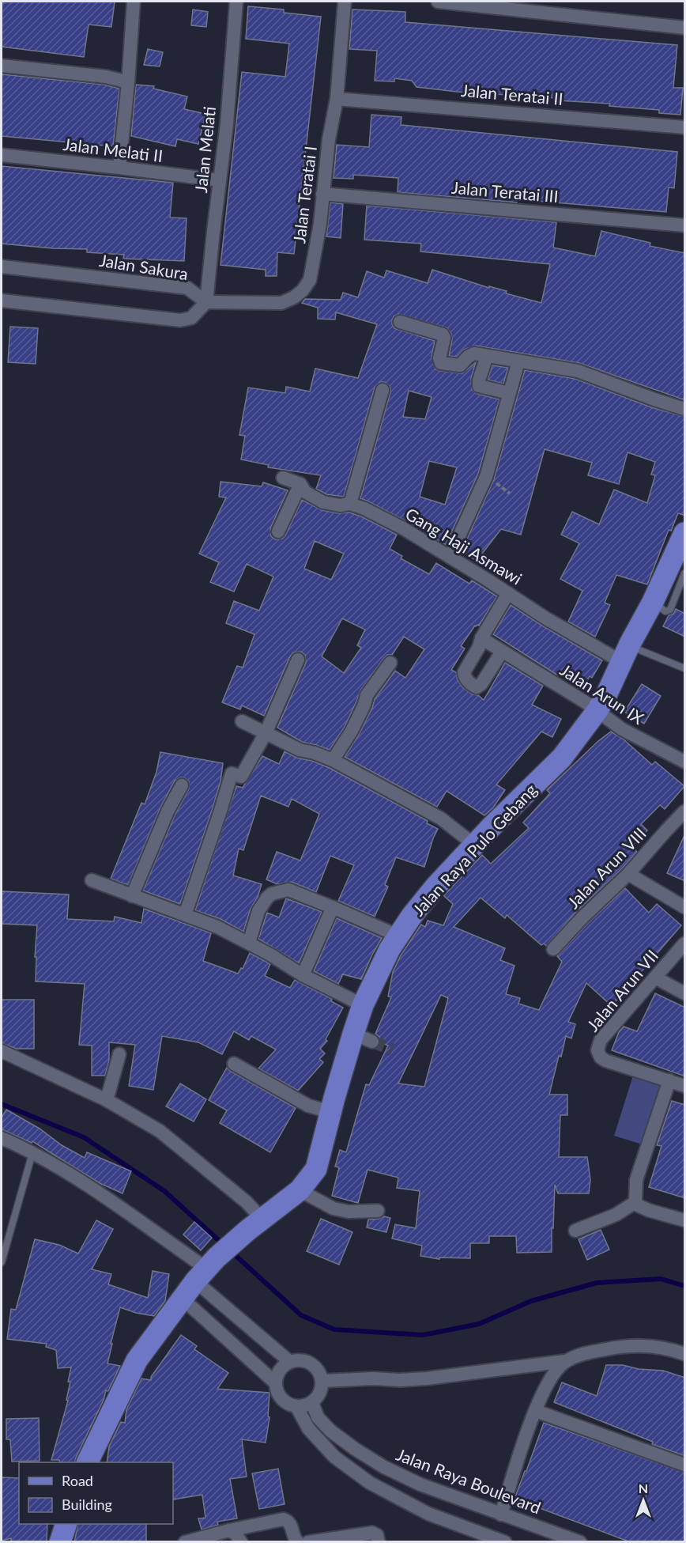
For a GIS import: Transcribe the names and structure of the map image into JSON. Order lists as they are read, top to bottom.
{
  "streets": {
    "main road": ["Jalan Raya Pulo Gebang"],
    "street": [
      "Jalan Teratai II",
      "Jalan Melati II",
      "Jalan Melati",
      "Jalan Teratai III",
      "Jalan Teratai I",
      "Jalan Sakura",
      "Gang Haji Asmawi",
      "Jalan Arun IX",
      "Jalan Arun VIII",
      "Jalan Arun VII",
      "Jalan Raya Boulevard"
    ]
  },
  "crossings": [
    ["Jalan Teratai II", "Jalan Teratai I"],
    ["Jalan Melati II", "Jalan Melati"],
    ["Jalan Melati", "Jalan Teratai I"],
    ["Jalan Melati", "Jalan Sakura"],
    ["Jalan Teratai III", "Jalan Teratai I"],
    ["Jalan Teratai I", "Jalan Sakura"],
    ["Gang Haji Asmawi", "Jalan Raya Pulo Gebang"],
    ["Jalan Arun IX", "Jalan Raya Pulo Gebang"]
  ],
  "legend": ["Road", "Building"],
  "north": "top"
}
